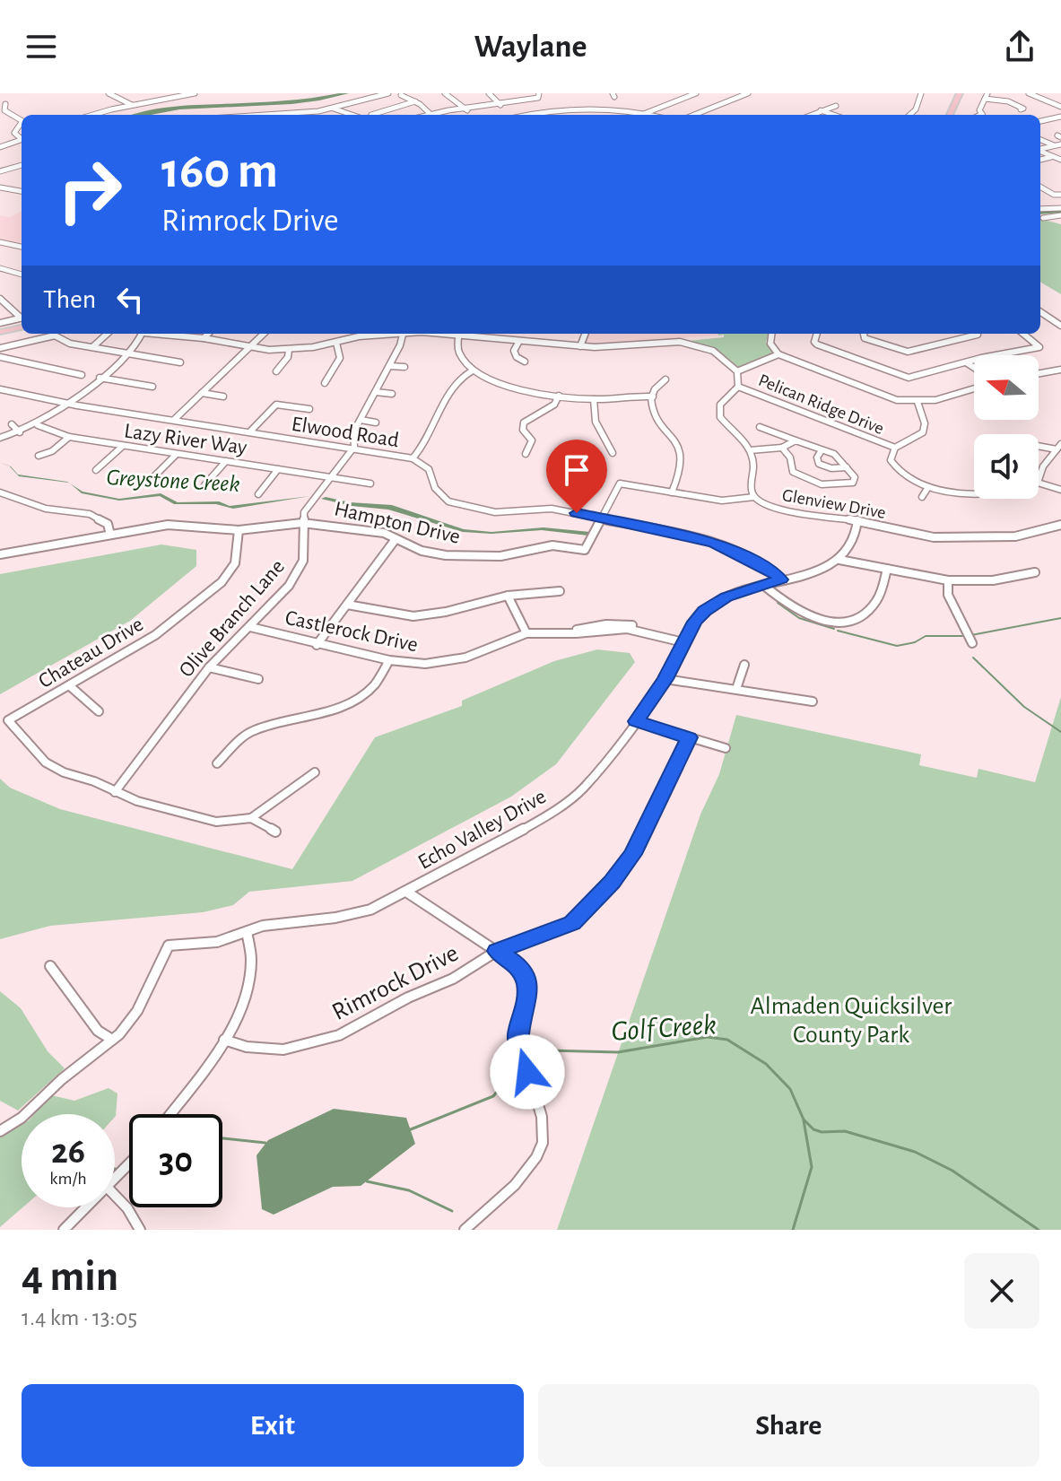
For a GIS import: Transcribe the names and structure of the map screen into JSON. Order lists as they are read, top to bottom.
{
  "streets": {
    "street": [
      "Pelican Ridge Drive",
      "Elwood Road",
      "Lazy River Way",
      "Glenview Drive",
      "Hampton Drive",
      "Olive Branch Lane",
      "Castlerock Drive",
      "Chateau Drive",
      "Echo Valley Drive",
      "Rimrock Drive"
    ]
  },
  "crossings": [
    ["Elwood Road", "Hampton Drive"],
    ["Elwood Road", "Olive Branch Lane"],
    ["Elwood Road", "Echo Valley Drive"],
    ["Lazy River Way", "Olive Branch Lane"],
    ["Hampton Drive", "Olive Branch Lane"],
    ["Hampton Drive", "Chateau Drive"],
    ["Olive Branch Lane", "Castlerock Drive"],
    ["Olive Branch Lane", "Chateau Drive"],
    ["Castlerock Drive", "Echo Valley Drive"]
  ],
  "water": ["Greystone Creek", "Golf Creek"],
  "parks": ["Almaden Quicksilver County Park"],
  "north": "left",
  "page": {
    "header": "Waylane",
    "turn": ["160 m", "Rimrock Drive"],
    "then": "Then",
    "speed": "26 km/h",
    "limit": "30",
    "heading": ["4 min", "1.4 km · 13:05"],
    "buttons": ["Exit", "Share"]
  }
}
